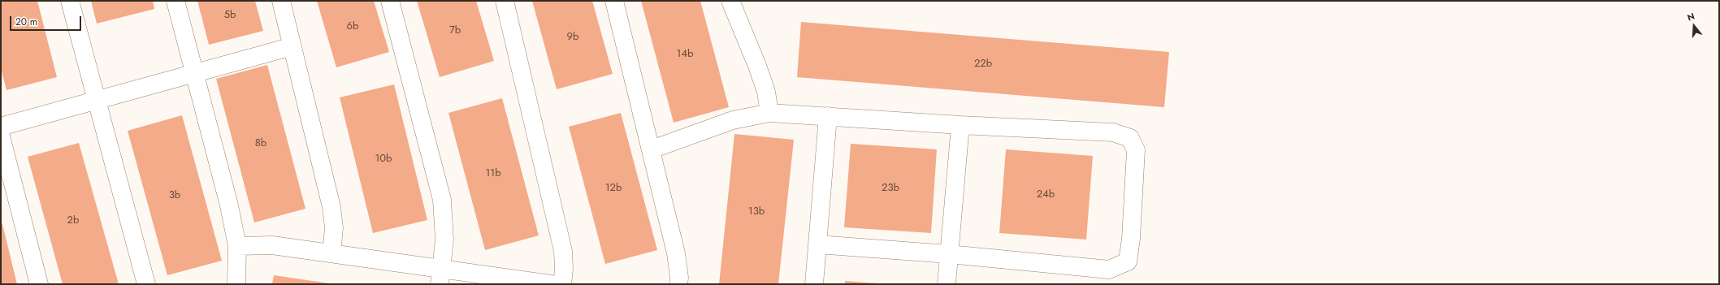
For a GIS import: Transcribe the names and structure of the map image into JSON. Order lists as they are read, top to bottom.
{
  "house_numbers": [
    "5b",
    "6b",
    "7b",
    "9b",
    "14b",
    "22b",
    "8b",
    "10b",
    "11b",
    "12b",
    "23b",
    "24b",
    "3b",
    "13b",
    "2b"
  ],
  "scale_bar": "20 m",
  "north": "top"
}
